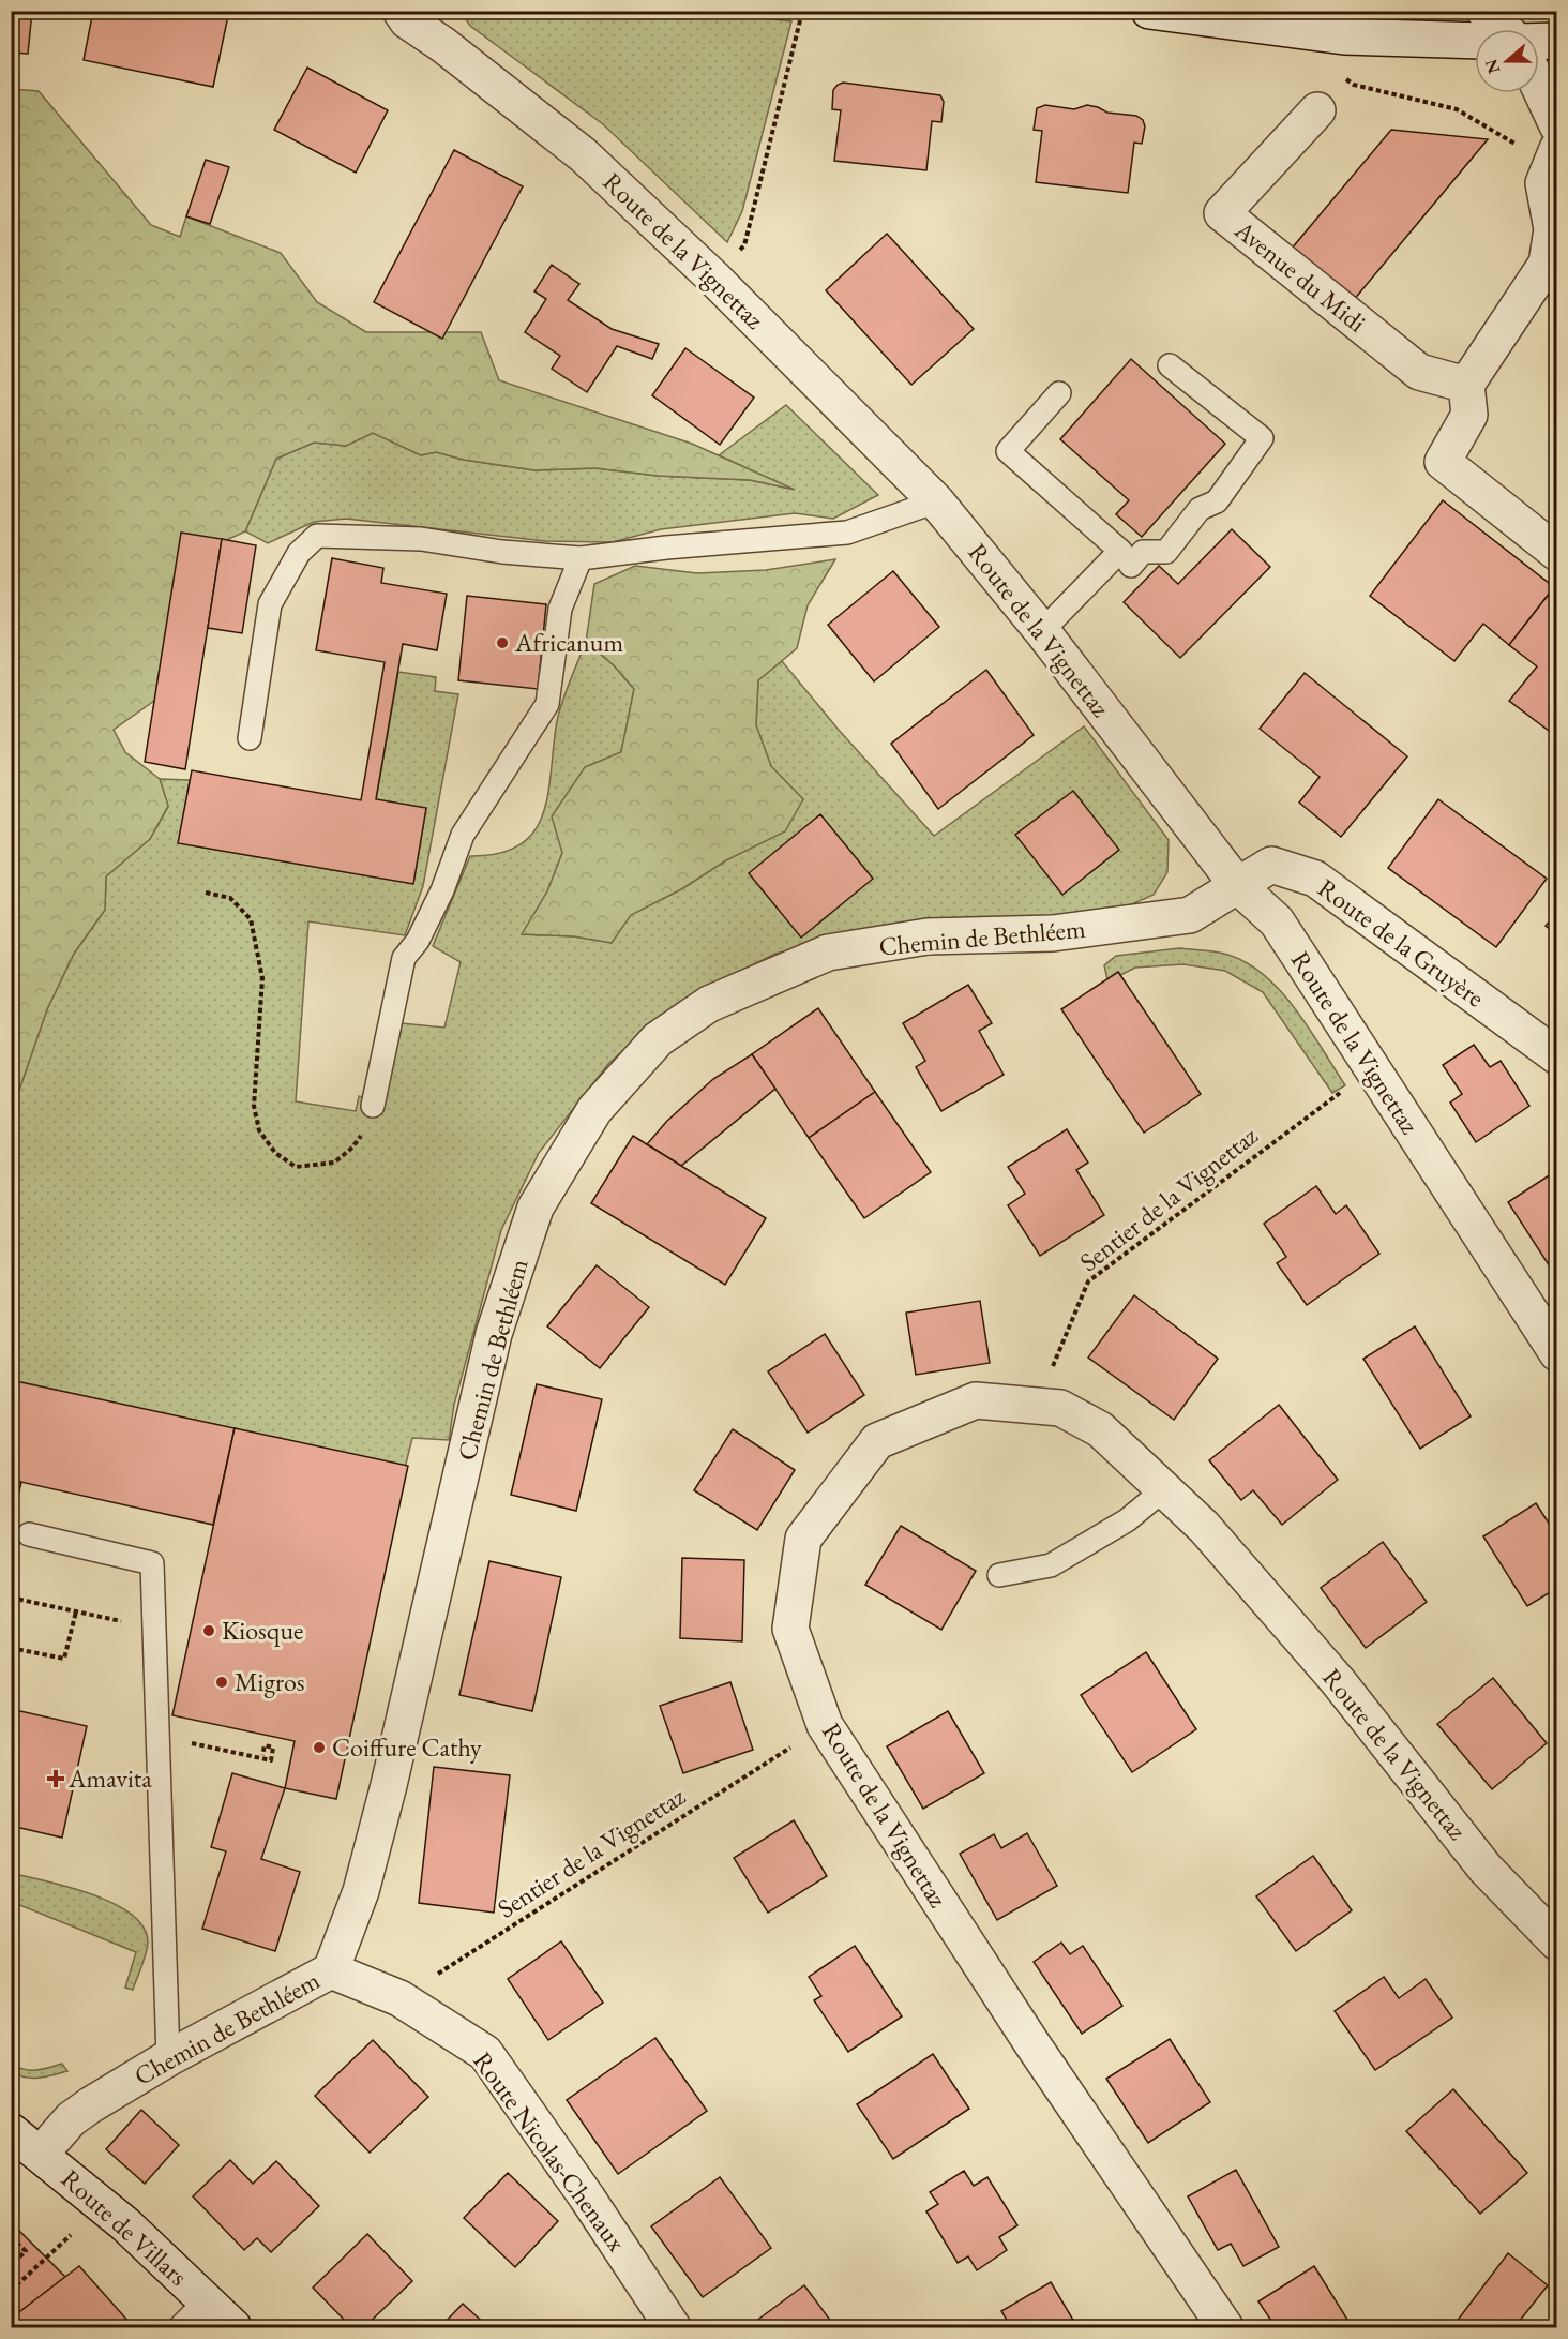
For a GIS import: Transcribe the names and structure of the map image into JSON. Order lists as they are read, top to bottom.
{
  "streets": {
    "street": [
      "Route de la Vignettaz",
      "Avenue du Midi",
      "Chemin de Bethléem",
      "Route de la Gruyère",
      "Route Nicolas-Chenaux",
      "Route de Villars"
    ],
    "path": ["Sentier de la Vignettaz"]
  },
  "crossings": [
    ["Route de la Vignettaz", "Chemin de Bethléem"],
    ["Route de la Vignettaz", "Route de la Gruyère"],
    ["Chemin de Bethléem", "Route de la Gruyère"],
    ["Chemin de Bethléem", "Route Nicolas-Chenaux"],
    ["Chemin de Bethléem", "Route de Villars"],
    ["Sentier de la Vignettaz", "Route Nicolas-Chenaux"]
  ],
  "places": {
    "other": [
      "Africanum",
      "Kiosque",
      "Migros",
      "Coiffure Cathy"
    ],
    "health": ["Amavita"]
  },
  "north": "left"
}
